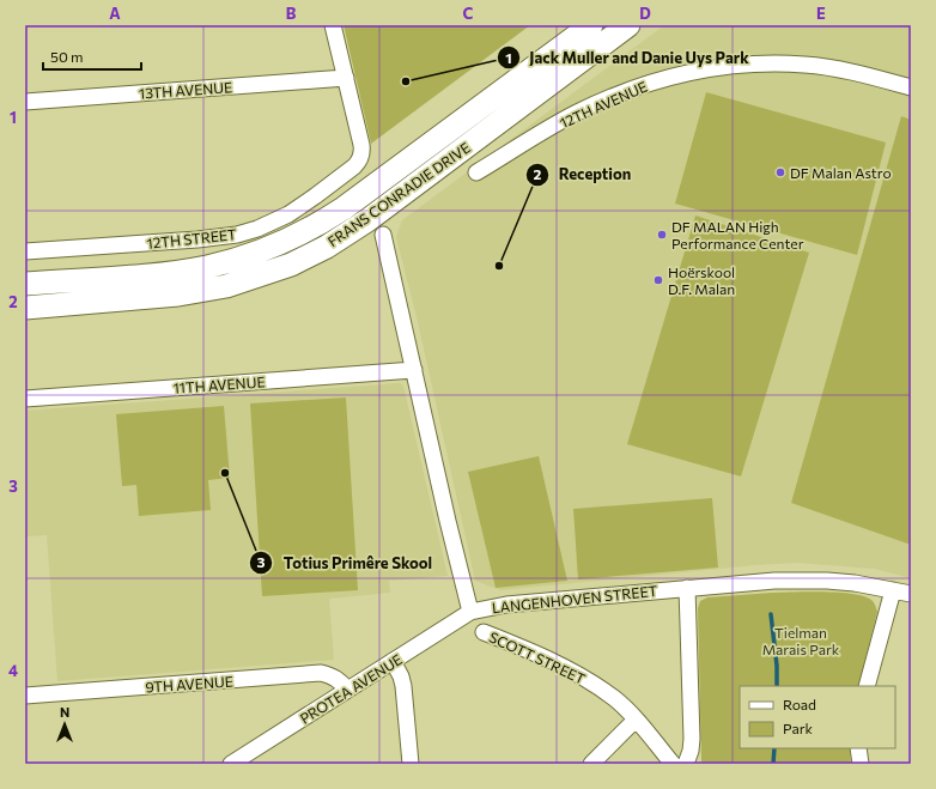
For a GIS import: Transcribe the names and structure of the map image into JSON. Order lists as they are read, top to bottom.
{
  "streets": {
    "main road": ["FRANS CONRADIE DRIVE"],
    "street": [
      "13TH AVENUE",
      "12TH AVENUE",
      "12TH STREET",
      "11TH AVENUE",
      "LANGENHOVEN STREET",
      "SCOTT STREET",
      "9TH AVENUE",
      "PROTEA AVENUE"
    ]
  },
  "crossings": [
    ["13TH AVENUE", "12TH STREET"],
    ["LANGENHOVEN STREET", "PROTEA AVENUE"],
    ["9TH AVENUE", "PROTEA AVENUE"]
  ],
  "parks": ["Tielman Marais Park"],
  "places": [
    "Jack Muller and Danie Uys Park",
    "DF Malan Astro",
    "DF MALAN High Performance Center",
    "Reception",
    "Hoërskool D.F. Malan",
    "Totius Primêre Skool"
  ],
  "legend": ["Road", "Park"],
  "scale_bar": "50 m",
  "north": "top",
  "grid": {
    "columns": [
      "A",
      "B",
      "C",
      "D",
      "E"
    ],
    "rows": [
      "1",
      "2",
      "3",
      "4"
    ]
  }
}
